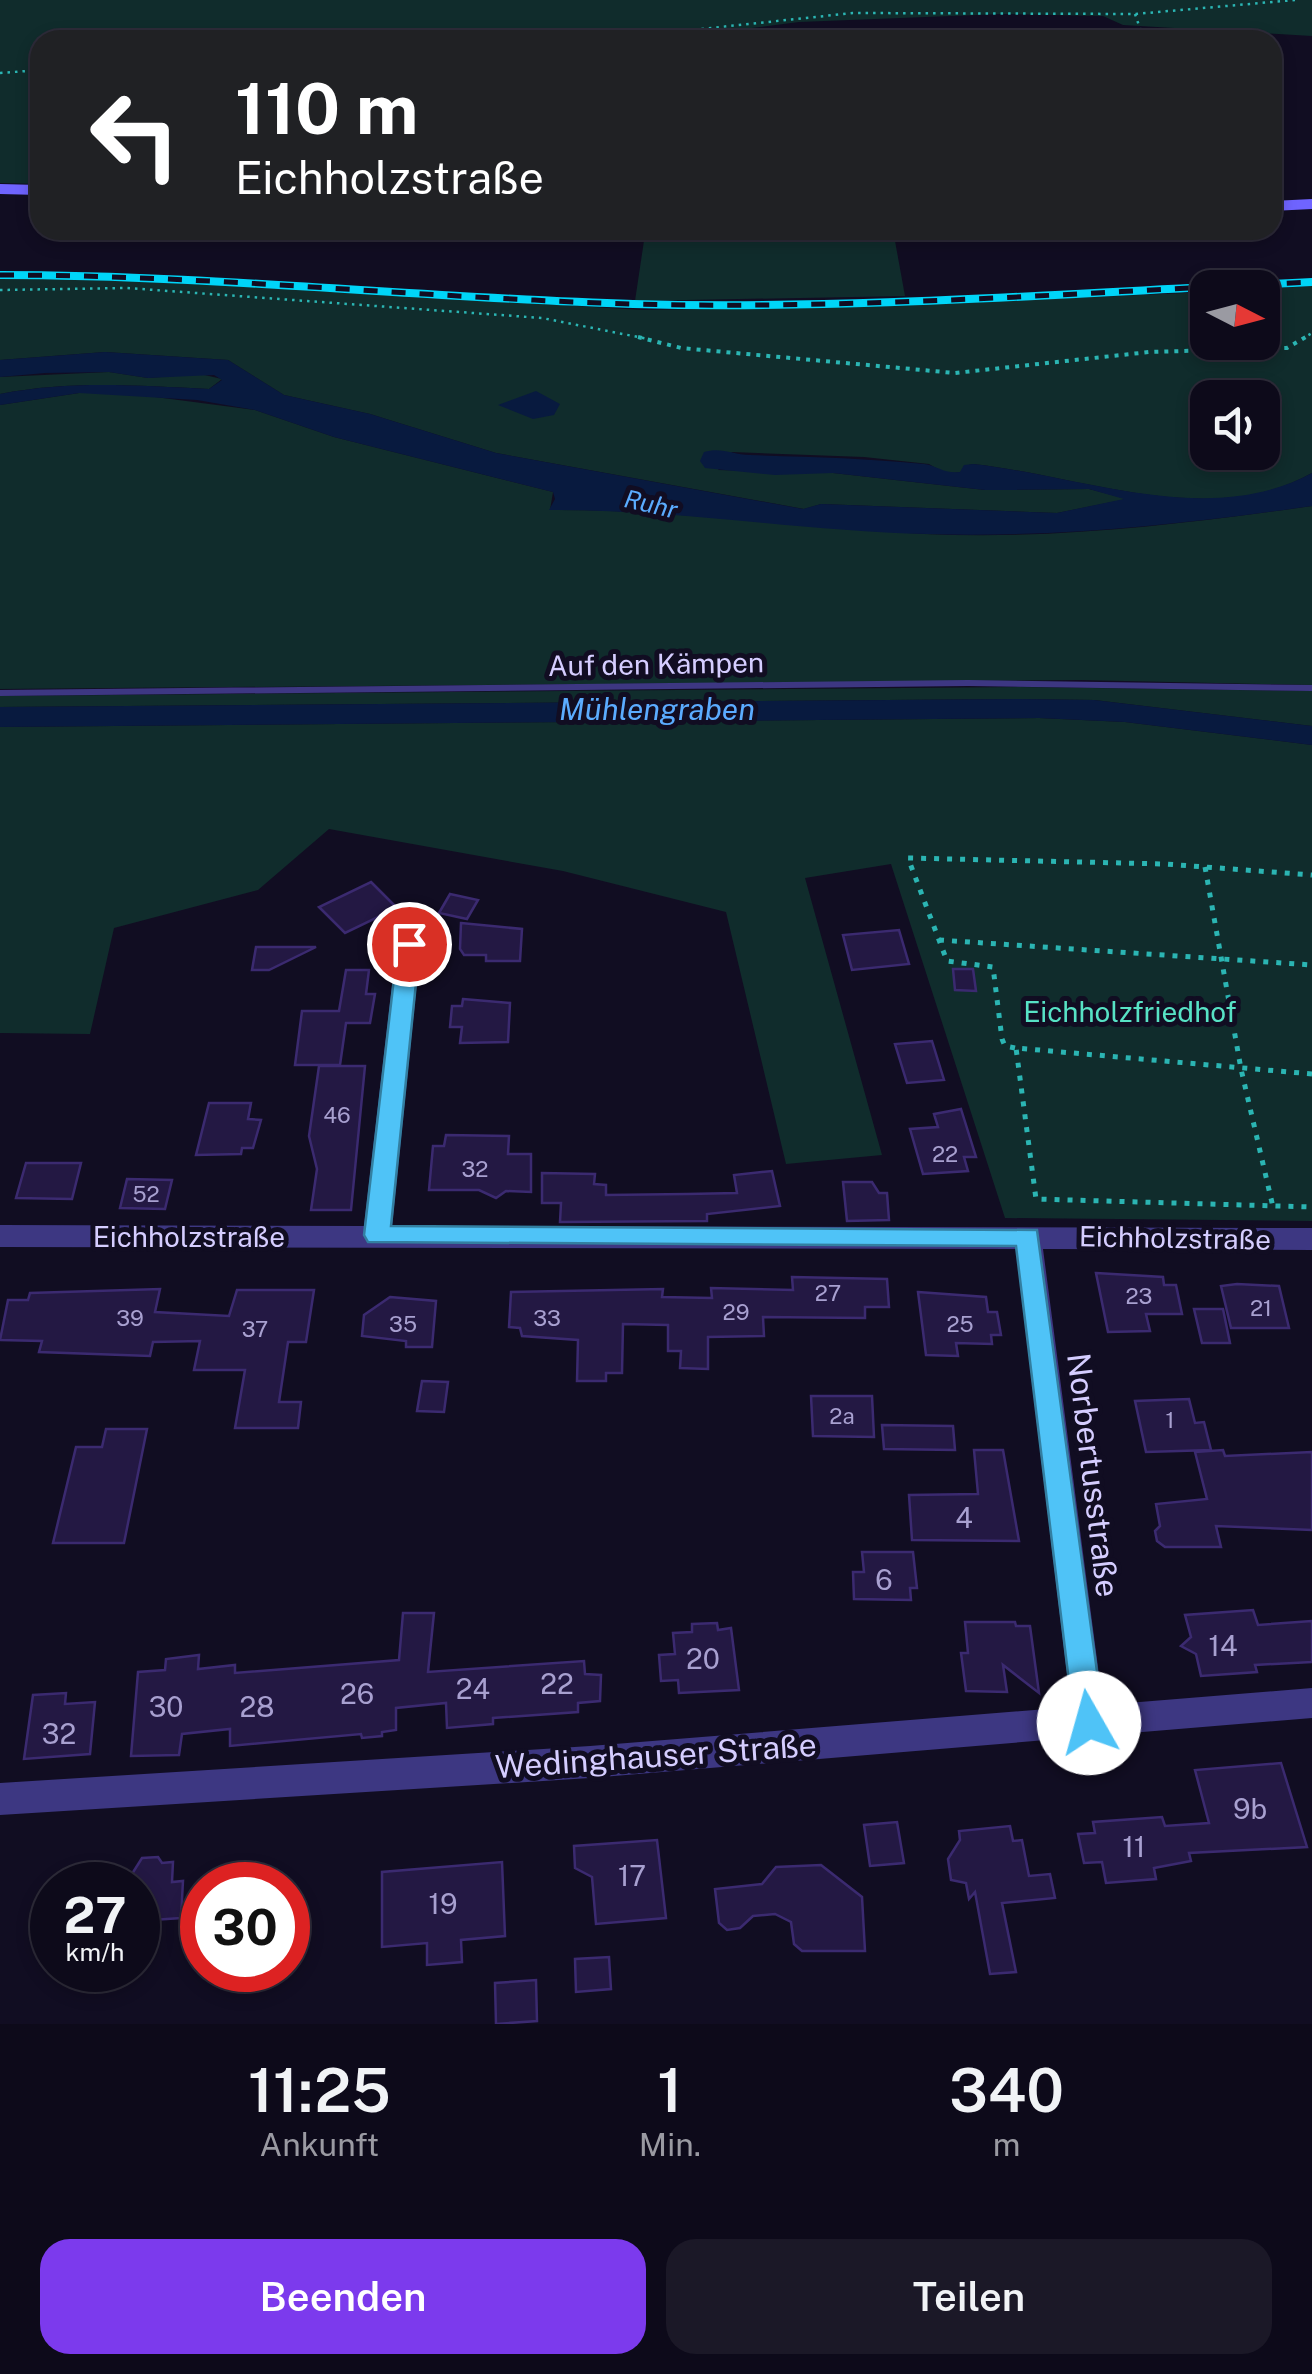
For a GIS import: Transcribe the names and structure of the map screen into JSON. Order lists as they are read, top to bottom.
{
  "streets": {
    "street": ["Eichholzstraße", "Norbertusstraße", "Wedinghauser Straße"],
    "lane": ["Auf den Kämpen"]
  },
  "crossings": [
    ["Eichholzstraße", "Norbertusstraße"],
    ["Norbertusstraße", "Wedinghauser Straße"]
  ],
  "water": ["Ruhr", "Mühlengraben"],
  "parks": ["Eichholzfriedhof"],
  "house_numbers": [
    "46",
    "22",
    "32",
    "52",
    "27",
    "23",
    "21",
    "29",
    "39",
    "33",
    "35",
    "25",
    "37",
    "2a",
    "1",
    "4",
    "6",
    "14",
    "20",
    "22",
    "24",
    "26",
    "30",
    "28",
    "32",
    "9b",
    "11",
    "17",
    "19"
  ],
  "north": "right",
  "page": {
    "turn": ["110 m", "Eichholzstraße"],
    "speed": "27 km/h",
    "limit": "30",
    "eta": [
      "11:25",
      "Ankunft",
      "1",
      "Min.",
      "340",
      "m"
    ],
    "buttons": ["Beenden", "Teilen"]
  }
}
